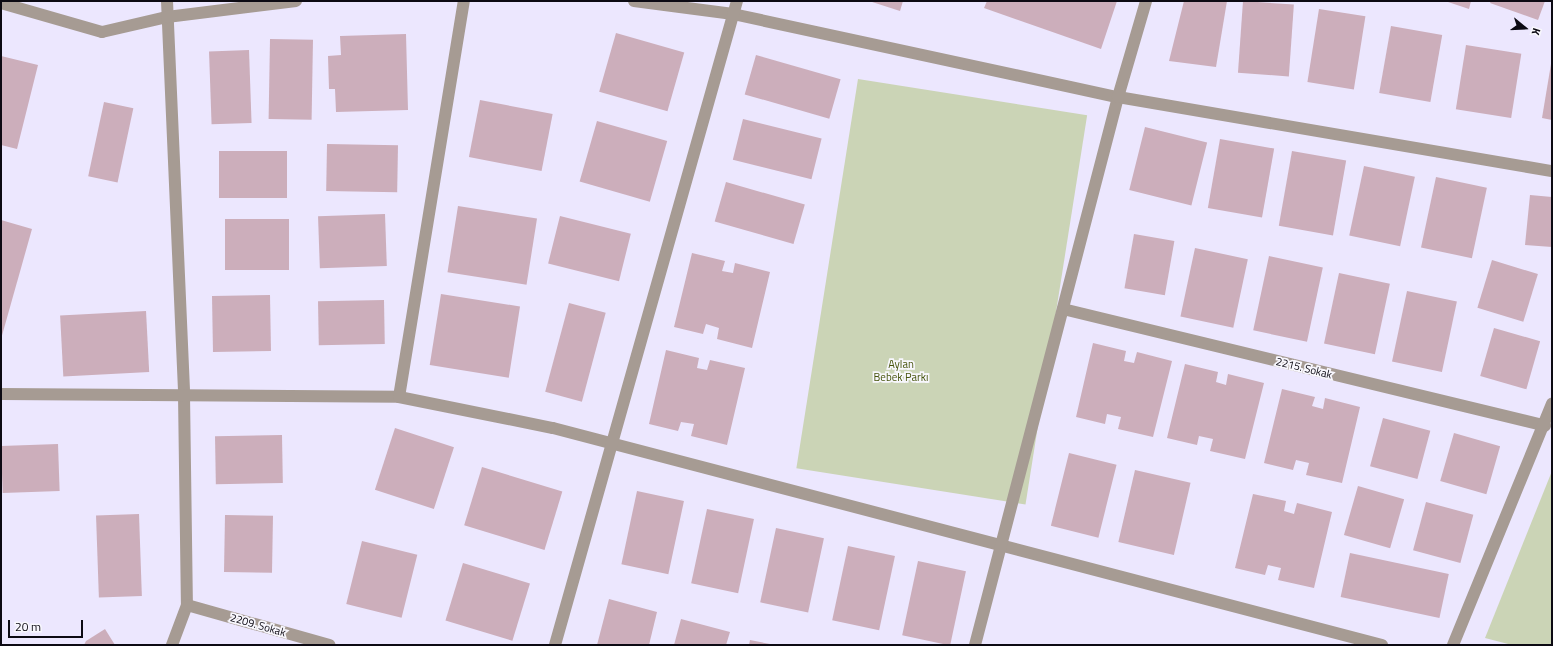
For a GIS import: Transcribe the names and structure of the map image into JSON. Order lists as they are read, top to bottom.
{
  "streets": {
    "street": ["2215. Sokak", "2209. Sokak"]
  },
  "parks": ["Aylan Bebek Parkı"],
  "scale_bar": "20 m",
  "north": "right"
}
